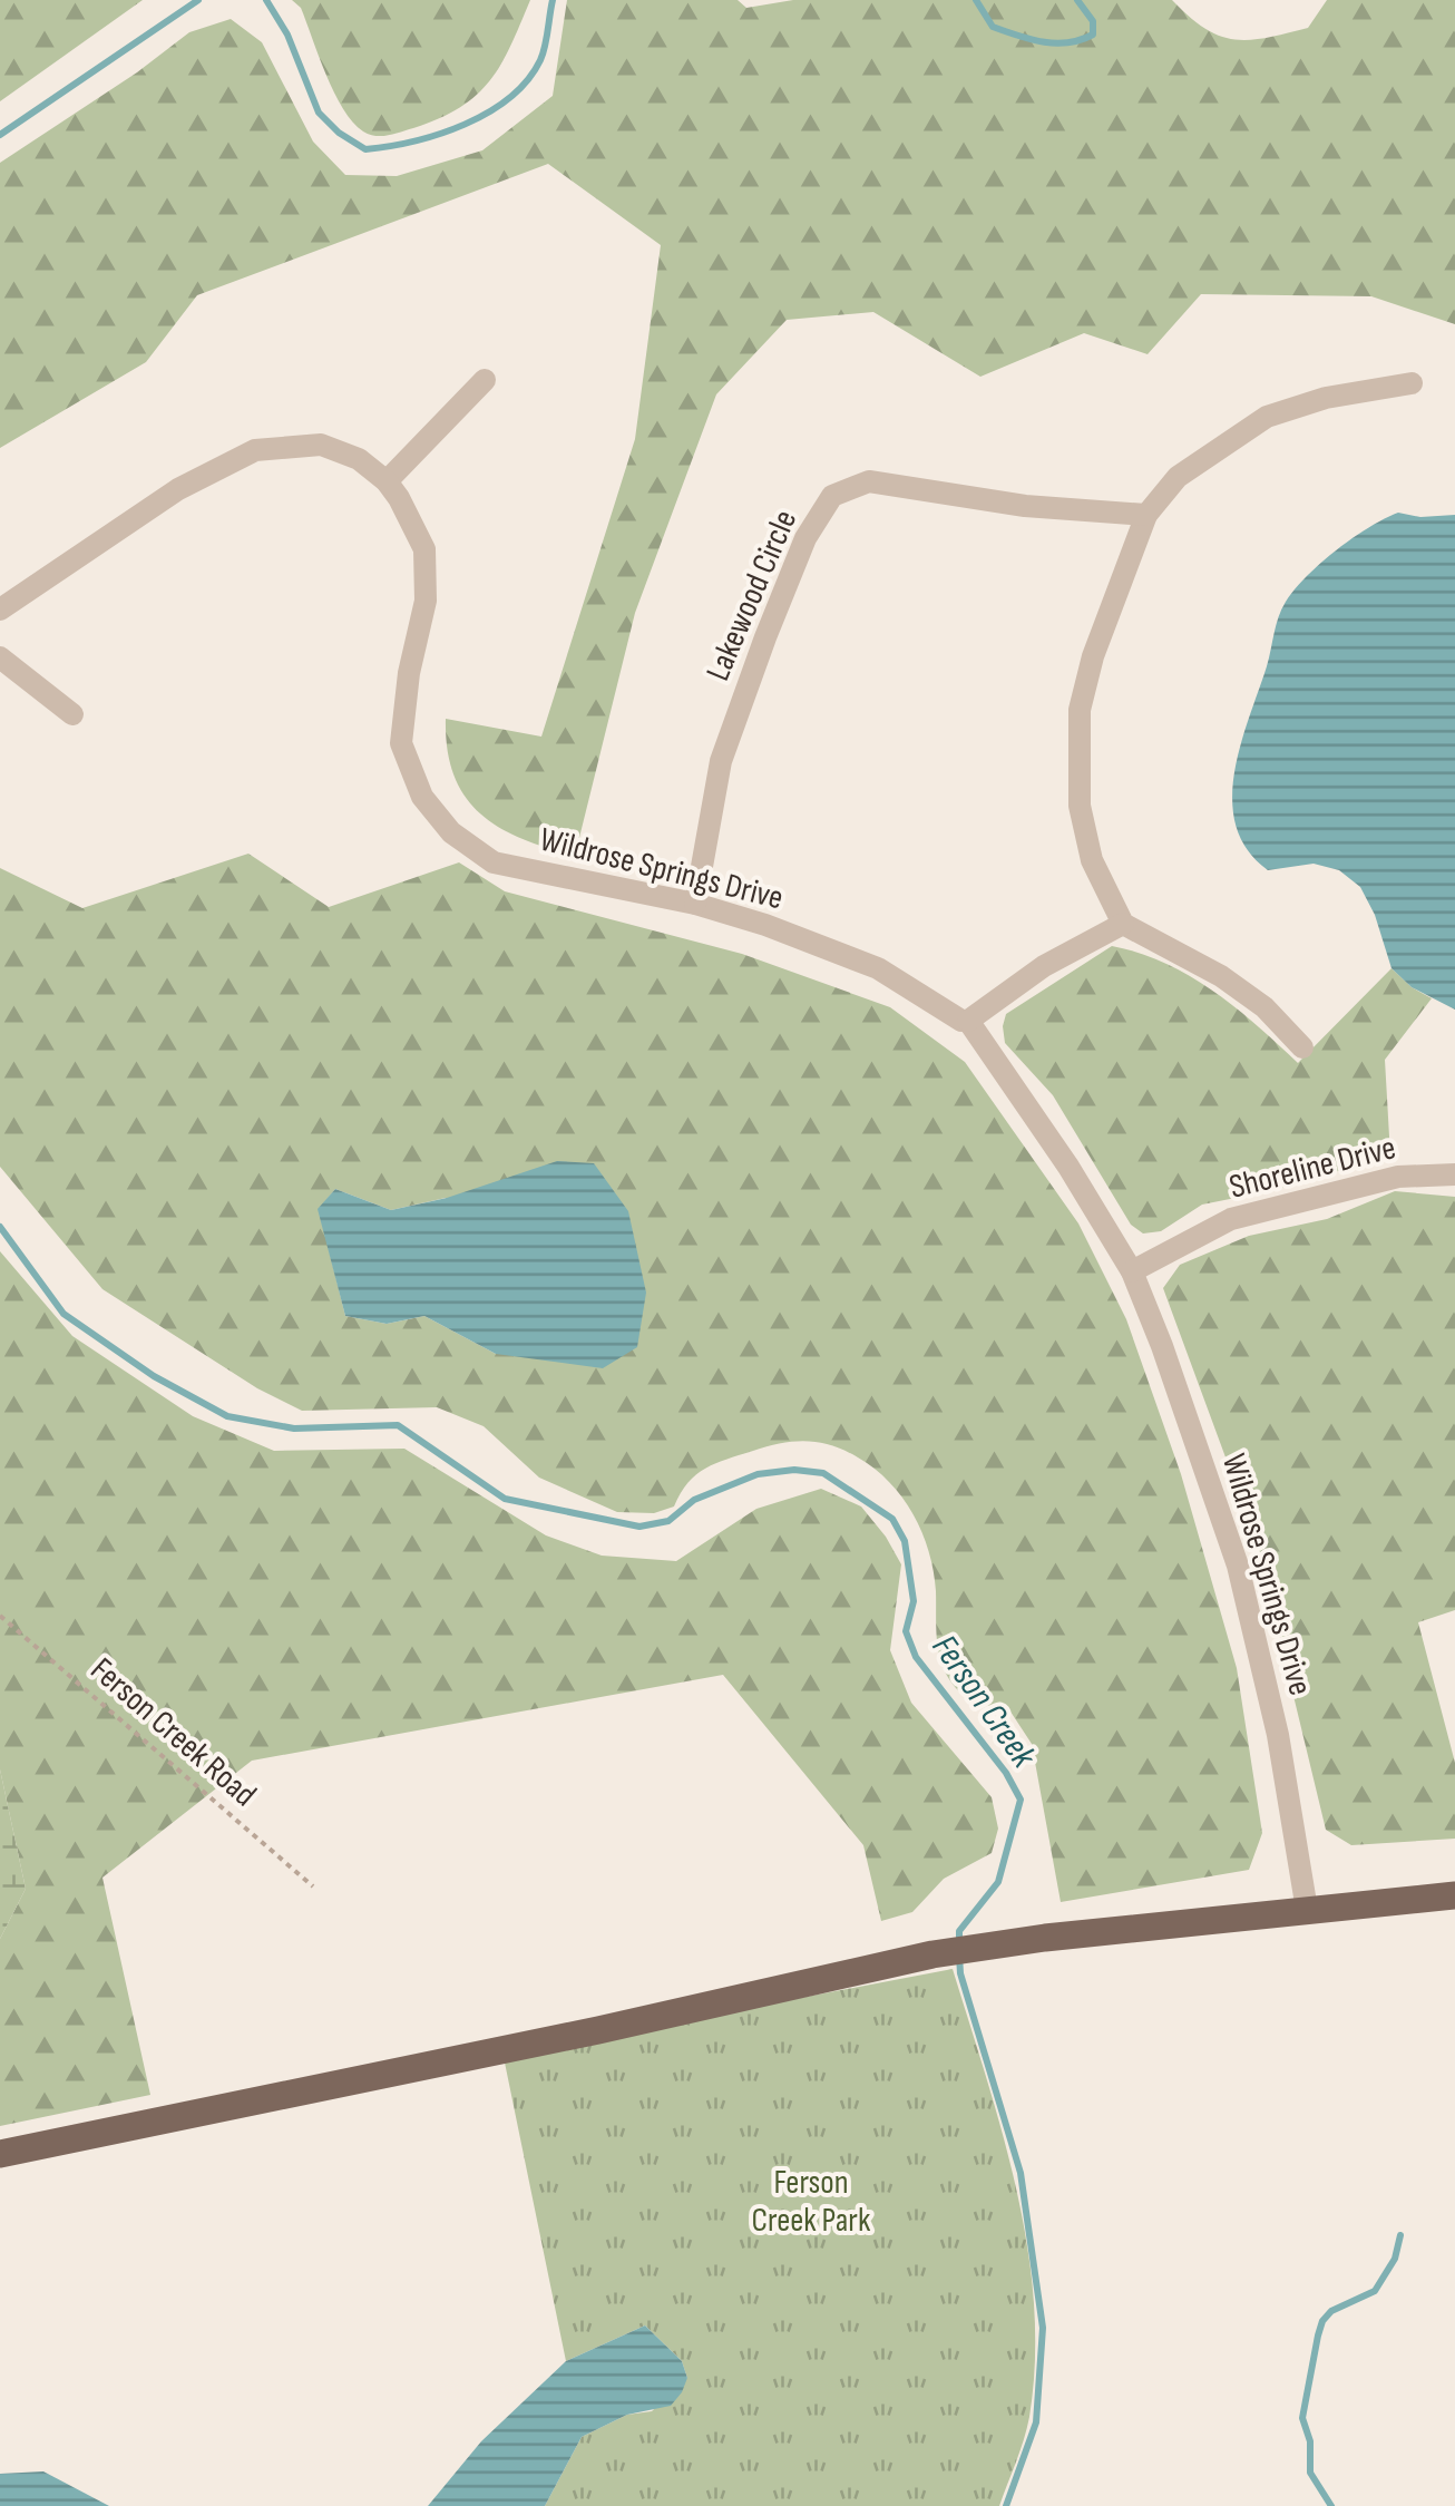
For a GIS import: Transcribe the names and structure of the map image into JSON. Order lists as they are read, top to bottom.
{
  "streets": {
    "street": ["Lakewood Circle", "Wildrose Springs Drive", "Shoreline Drive"],
    "path": ["Ferson Creek Road"]
  },
  "crossings": [
    ["Lakewood Circle", "Wildrose Springs Drive"],
    ["Wildrose Springs Drive", "Shoreline Drive"]
  ],
  "water": ["Ferson Creek"],
  "parks": ["Ferson Creek Park"]
}
